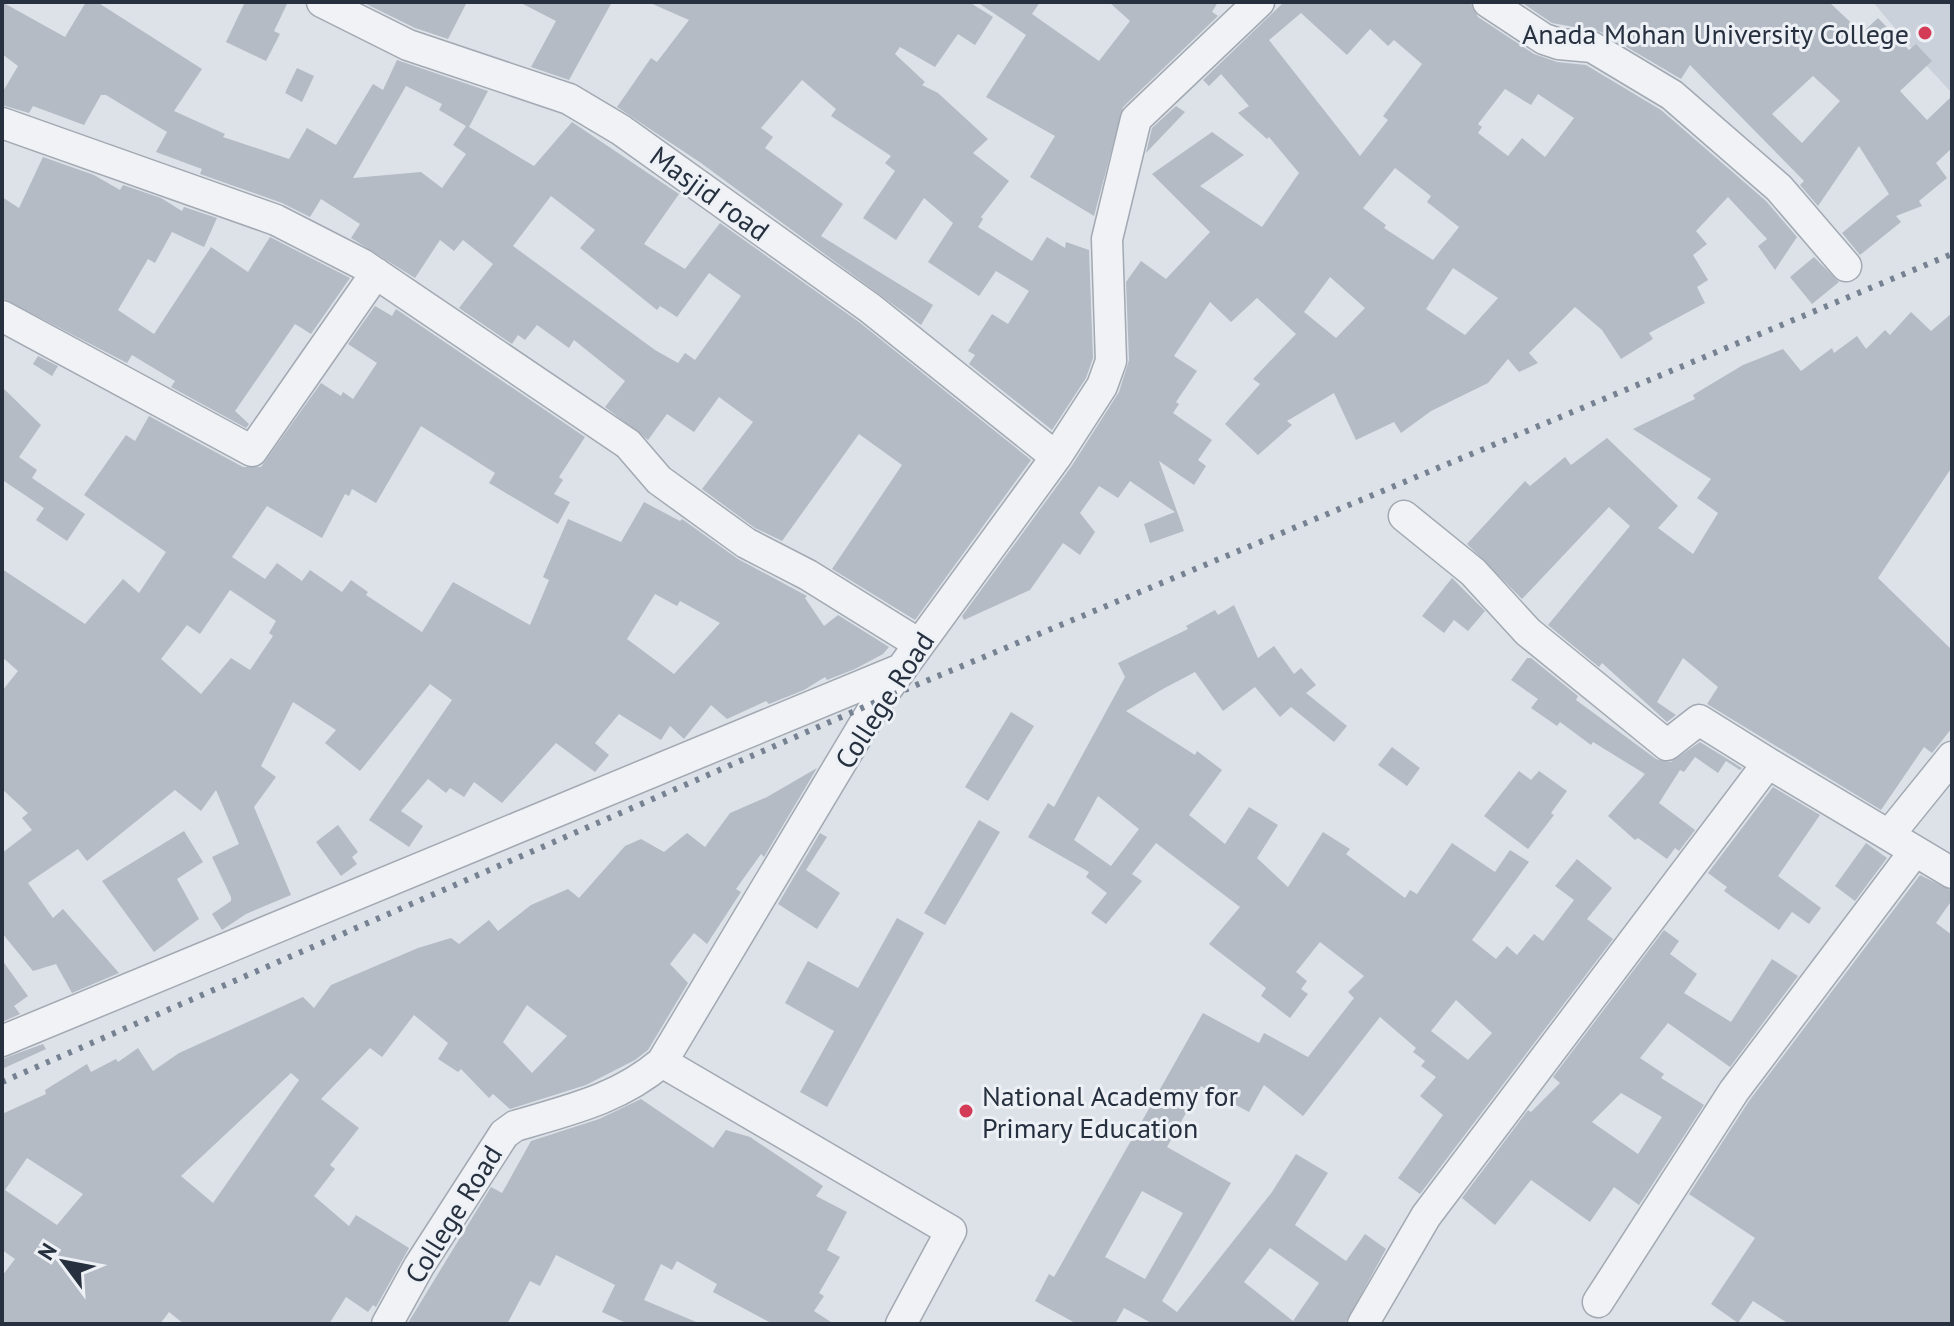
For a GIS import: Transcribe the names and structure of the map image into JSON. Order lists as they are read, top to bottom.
{
  "streets": {
    "street": ["Masjid road", "College Road"]
  },
  "crossings": [
    ["Masjid road", "College Road"]
  ],
  "places": ["Anada Mohan University College", "National Academy for Primary Education"],
  "north": "top left"
}
